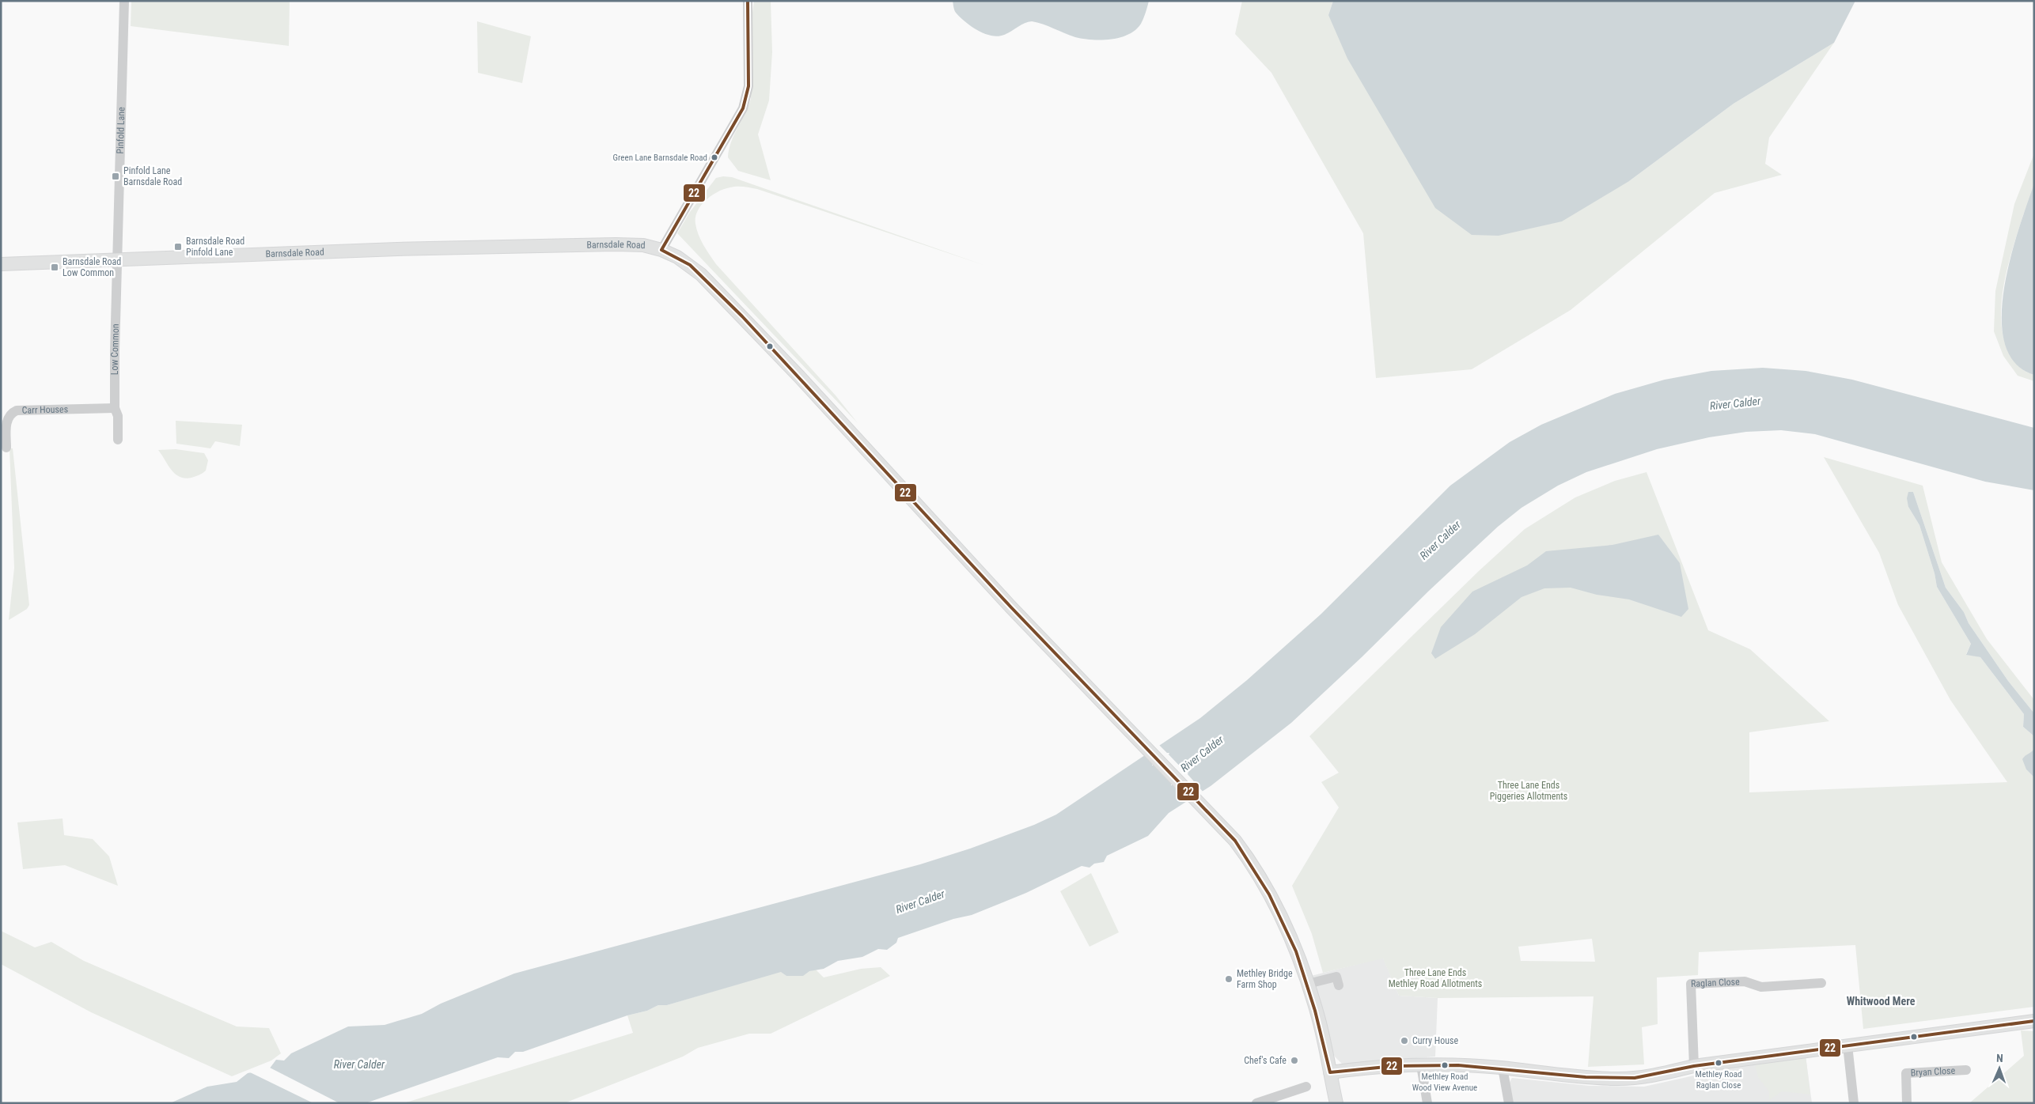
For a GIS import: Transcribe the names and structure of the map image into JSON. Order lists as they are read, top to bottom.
{
  "streets": {
    "main road": ["Barnsdale Road"],
    "street": [
      "Pinfold Lane",
      "Low Common",
      "Carr Houses",
      "Raglan Close",
      "Bryan Close"
    ]
  },
  "crossings": [
    ["Pinfold Lane", "Barnsdale Road"],
    ["Pinfold Lane", "Low Common"],
    ["Barnsdale Road", "Low Common"],
    ["Low Common", "Carr Houses"]
  ],
  "districts": ["Whitwood Mere"],
  "water": ["River Calder"],
  "parks": ["Three Lane Ends Piggeries Allotments", "Three Lane Ends Methley Road Allotments"],
  "places": {
    "other": [
      "Green Lane Barnsdale Road",
      "Methley Bridge Farm Shop",
      "Curry House",
      "Chef's Cafe",
      "Methley Road Raglan Close",
      "Methley Road Wood View Avenue"
    ],
    "transit": ["Pinfold Lane Barnsdale Road", "Barnsdale Road Pinfold Lane", "Barnsdale Road Low Common"]
  },
  "lines": ["transit line 22"],
  "north": "top"
}
